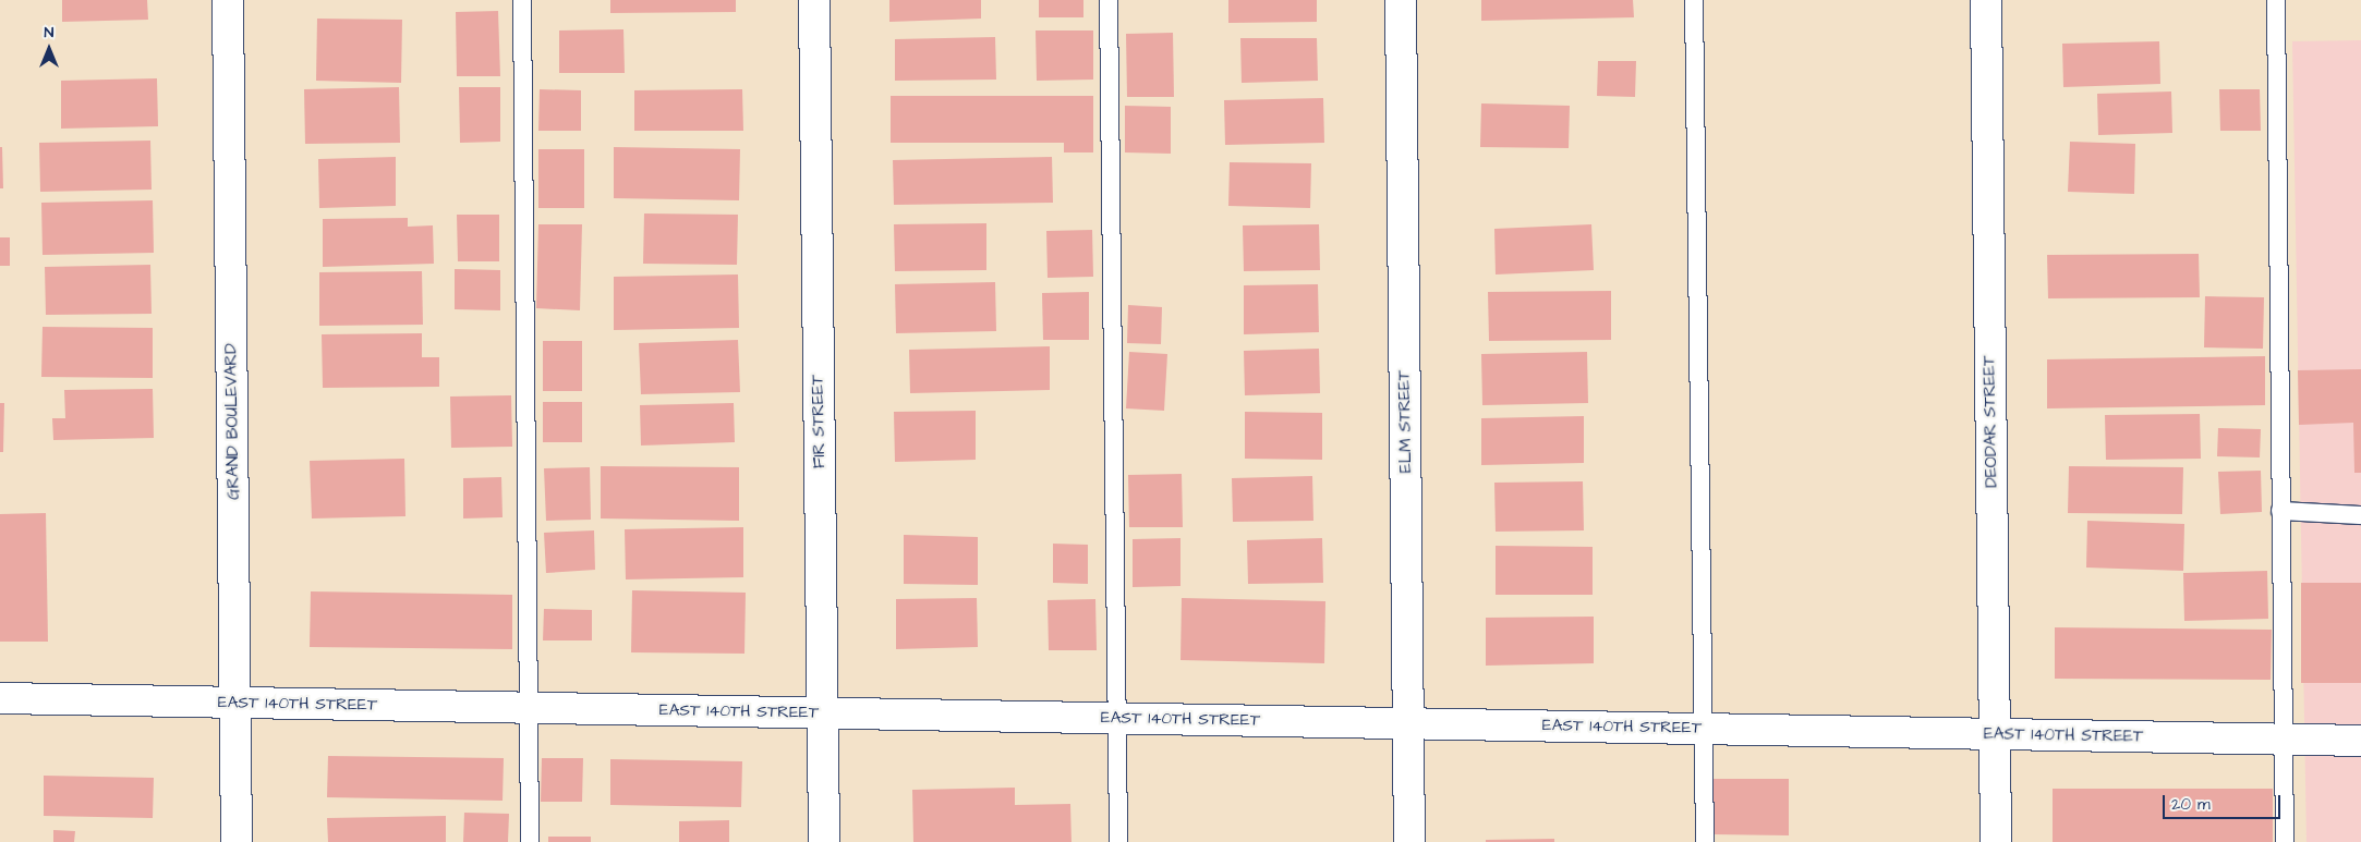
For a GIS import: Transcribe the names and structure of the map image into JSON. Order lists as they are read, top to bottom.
{
  "streets": {
    "street": [
      "GRAND BOULEVARD",
      "FIR STREET",
      "ELM STREET",
      "DEODAR STREET",
      "EAST 140TH STREET"
    ]
  },
  "crossings": [
    ["GRAND BOULEVARD", "EAST 140TH STREET"],
    ["FIR STREET", "EAST 140TH STREET"],
    ["ELM STREET", "EAST 140TH STREET"],
    ["DEODAR STREET", "EAST 140TH STREET"]
  ],
  "scale_bar": "20 m",
  "north": "top"
}
